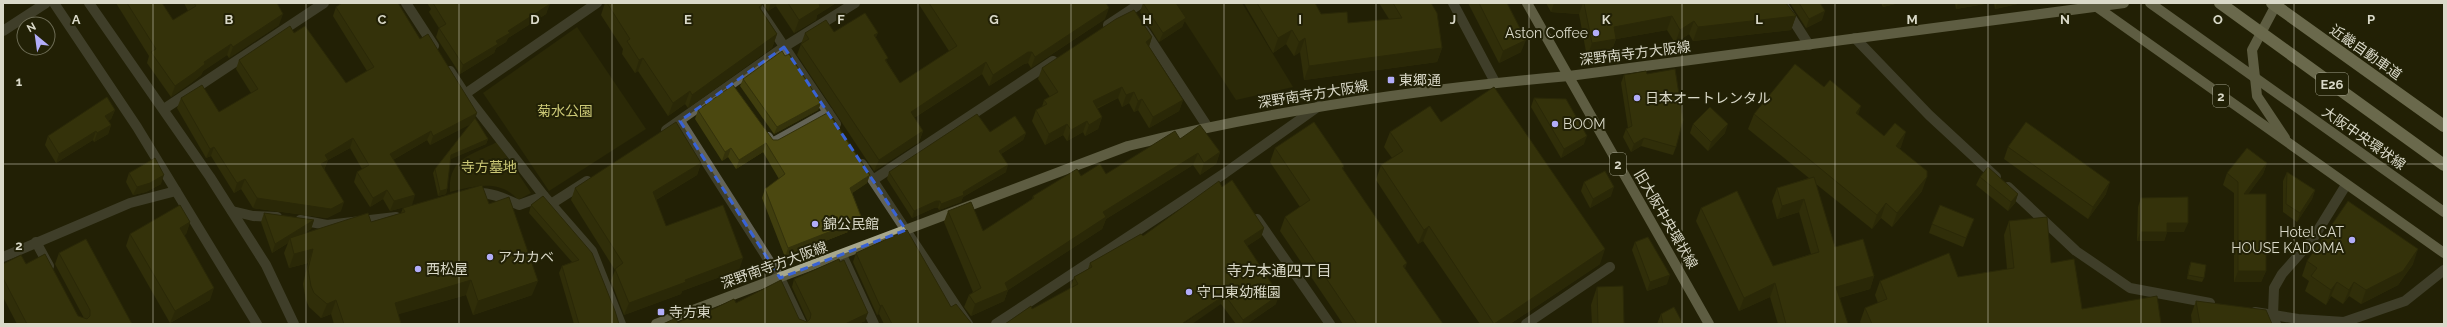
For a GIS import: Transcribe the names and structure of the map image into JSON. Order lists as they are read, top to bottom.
{
  "streets": {
    "highway": ["近畿自動車道", "E26"],
    "main road": [
      "深野南寺方大阪線",
      "2",
      "大阪中央環状線",
      "旧大阪中央環状線"
    ]
  },
  "crossings": [
    ["深野南寺方大阪線", "2"],
    ["深野南寺方大阪線", "旧大阪中央環状線"]
  ],
  "districts": ["寺方本通四丁目"],
  "parks": ["菊水公園", "寺方墓地"],
  "places": {
    "other": [
      "Aston Coffee",
      "日本オートレンタル",
      "BOOM",
      "錦公民館",
      "Hotel CAT HOUSE KADOMA",
      "アカカベ",
      "西松屋",
      "守口東幼稚園"
    ],
    "transit": ["東郷通", "寺方東"]
  },
  "north": "top left",
  "grid": {
    "columns": [
      "A",
      "B",
      "C",
      "D",
      "E",
      "F",
      "G",
      "H",
      "I",
      "J",
      "K",
      "L",
      "M",
      "N",
      "O",
      "P"
    ],
    "rows": ["1", "2"]
  }
}
